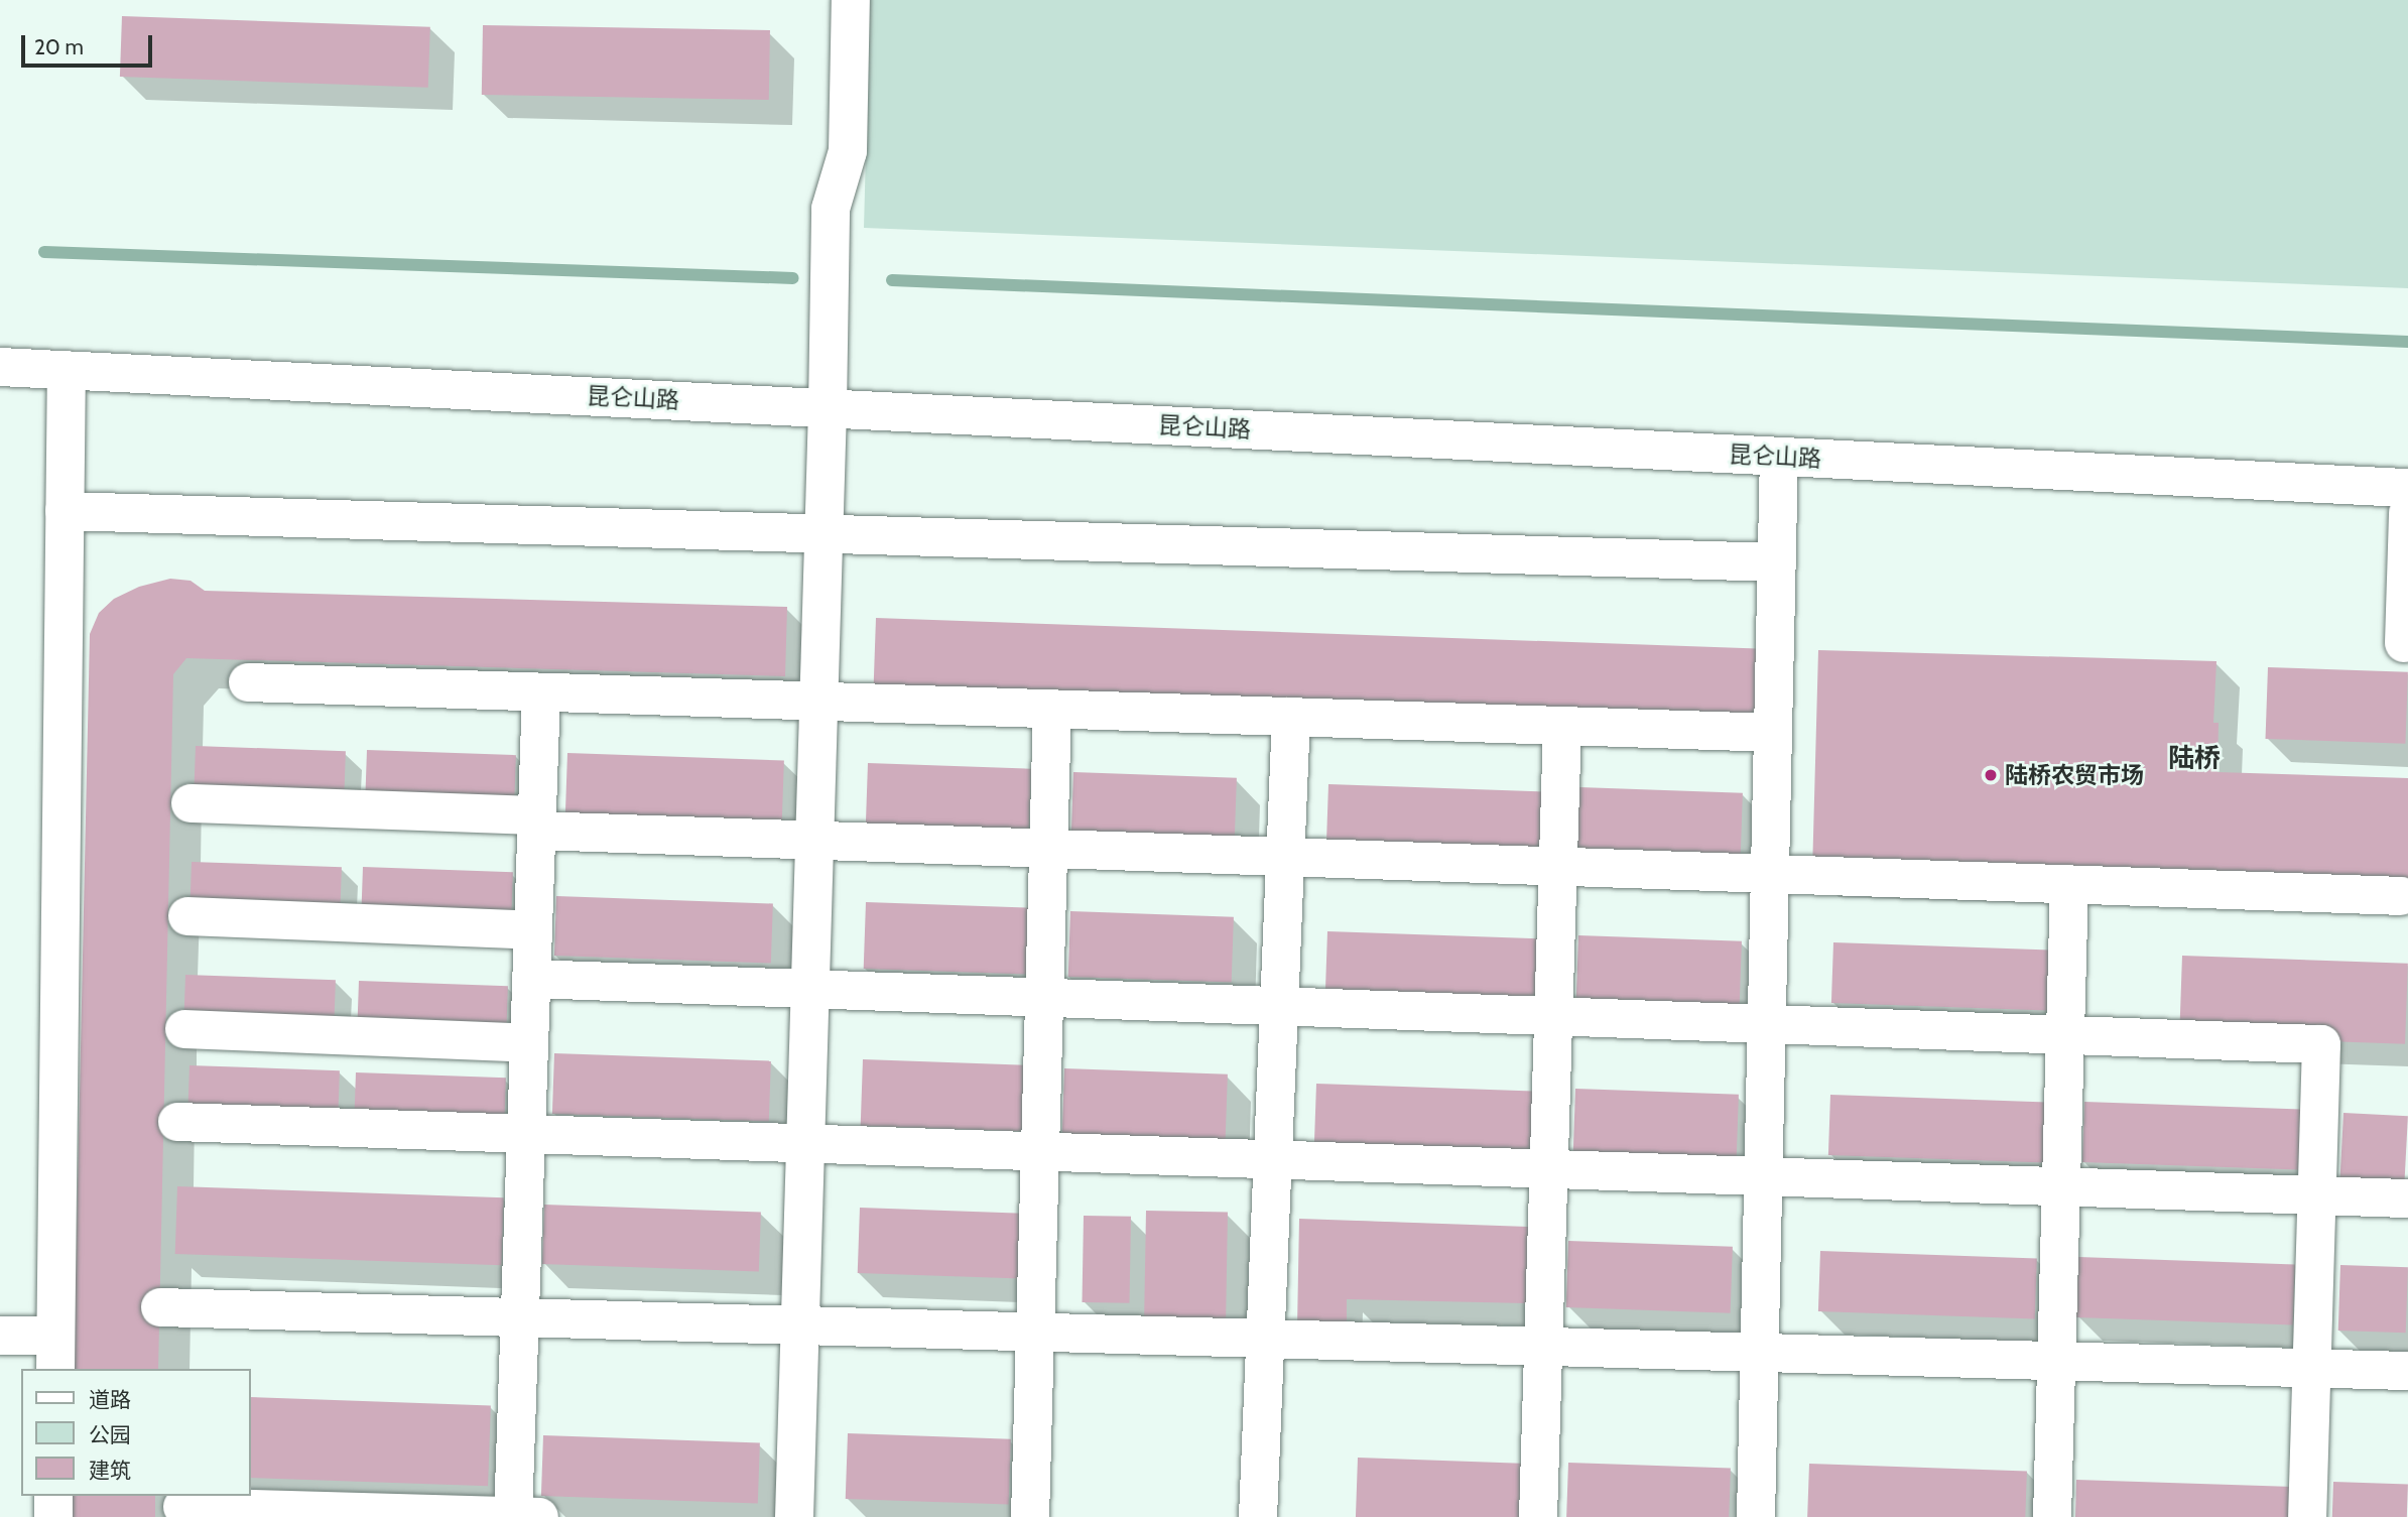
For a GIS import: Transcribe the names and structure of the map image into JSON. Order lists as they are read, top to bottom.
{
  "streets": {
    "street": ["昆仑山路"]
  },
  "districts": ["陆桥"],
  "places": ["陆桥农贸市场"],
  "legend": ["道路", "公园", "建筑"],
  "scale_bar": "20 m"
}
